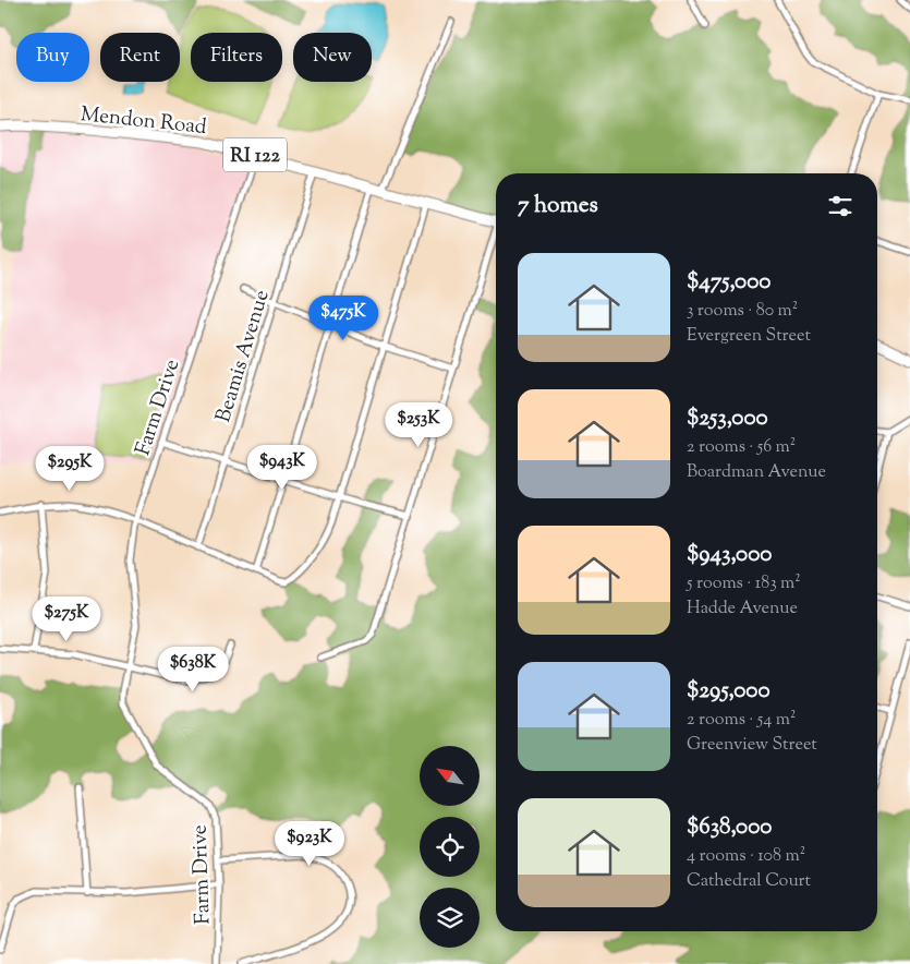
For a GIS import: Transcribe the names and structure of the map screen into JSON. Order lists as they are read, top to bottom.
{
  "streets": {
    "main road": ["Mendon Road", "RI 122"],
    "street": ["Beamis Avenue", "Farm Drive"]
  },
  "crossings": [
    ["Mendon Road", "Beamis Avenue"],
    ["Mendon Road", "Farm Drive"]
  ],
  "north": "top left",
  "page": {
    "chip": [
      "Buy",
      "Rent",
      "Filters",
      "New"
    ],
    "heading": "7 homes",
    "list": [
      {
        "name": "$475,000",
        "note": "3 rooms · 80 m² · Evergreen Street"
      },
      {
        "name": "$253,000",
        "note": "2 rooms · 56 m² · Boardman Avenue"
      },
      {
        "name": "$943,000",
        "note": "5 rooms · 183 m² · Hadde Avenue"
      },
      {
        "name": "$295,000",
        "note": "2 rooms · 54 m² · Greenview Street"
      },
      {
        "name": "$638,000",
        "note": "4 rooms · 108 m² · Cathedral Court"
      }
    ],
    "price": [
      "$475K",
      "$253K",
      "$943K",
      "$295K",
      "$275K",
      "$638K",
      "$923K"
    ]
  }
}
